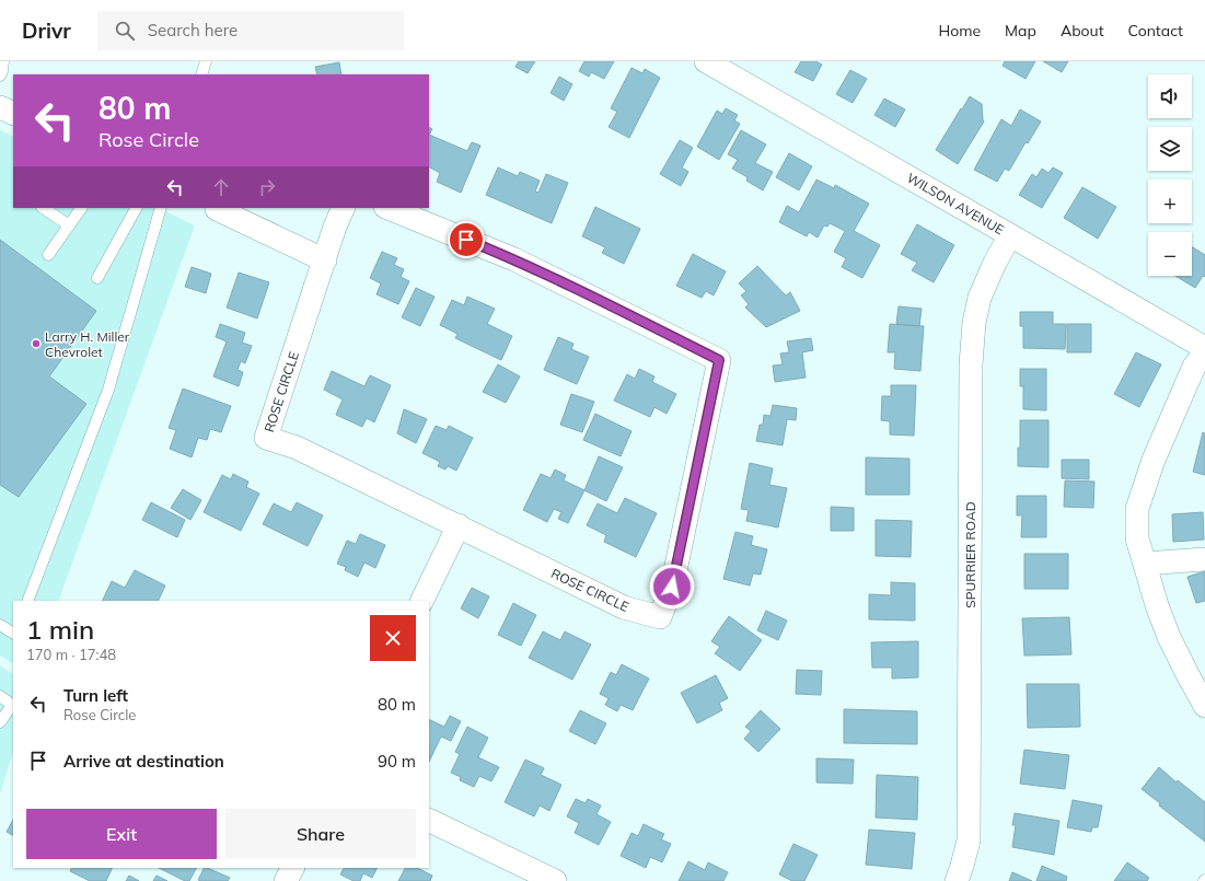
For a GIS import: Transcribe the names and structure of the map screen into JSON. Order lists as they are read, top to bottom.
{
  "streets": {
    "street": ["WILSON AVENUE", "ROSE CIRCLE", "SPURRIER ROAD"]
  },
  "crossings": [
    ["WILSON AVENUE", "SPURRIER ROAD"]
  ],
  "places": ["Larry H. Miller Chevrolet"],
  "page": {
    "header": "Drivr",
    "search": "Search here",
    "nav": [
      "Home",
      "Map",
      "About",
      "Contact"
    ],
    "map_buttons": ["+", "−"],
    "turn": ["80 m", "Rose Circle"],
    "heading": ["1 min", "170 m · 17:48"],
    "list": [
      {
        "name": "Turn left",
        "note": "Rose Circle",
        "value": "80 m"
      },
      {
        "name": "Arrive at destination",
        "value": "90 m"
      }
    ],
    "buttons": ["Exit", "Share"]
  }
}
